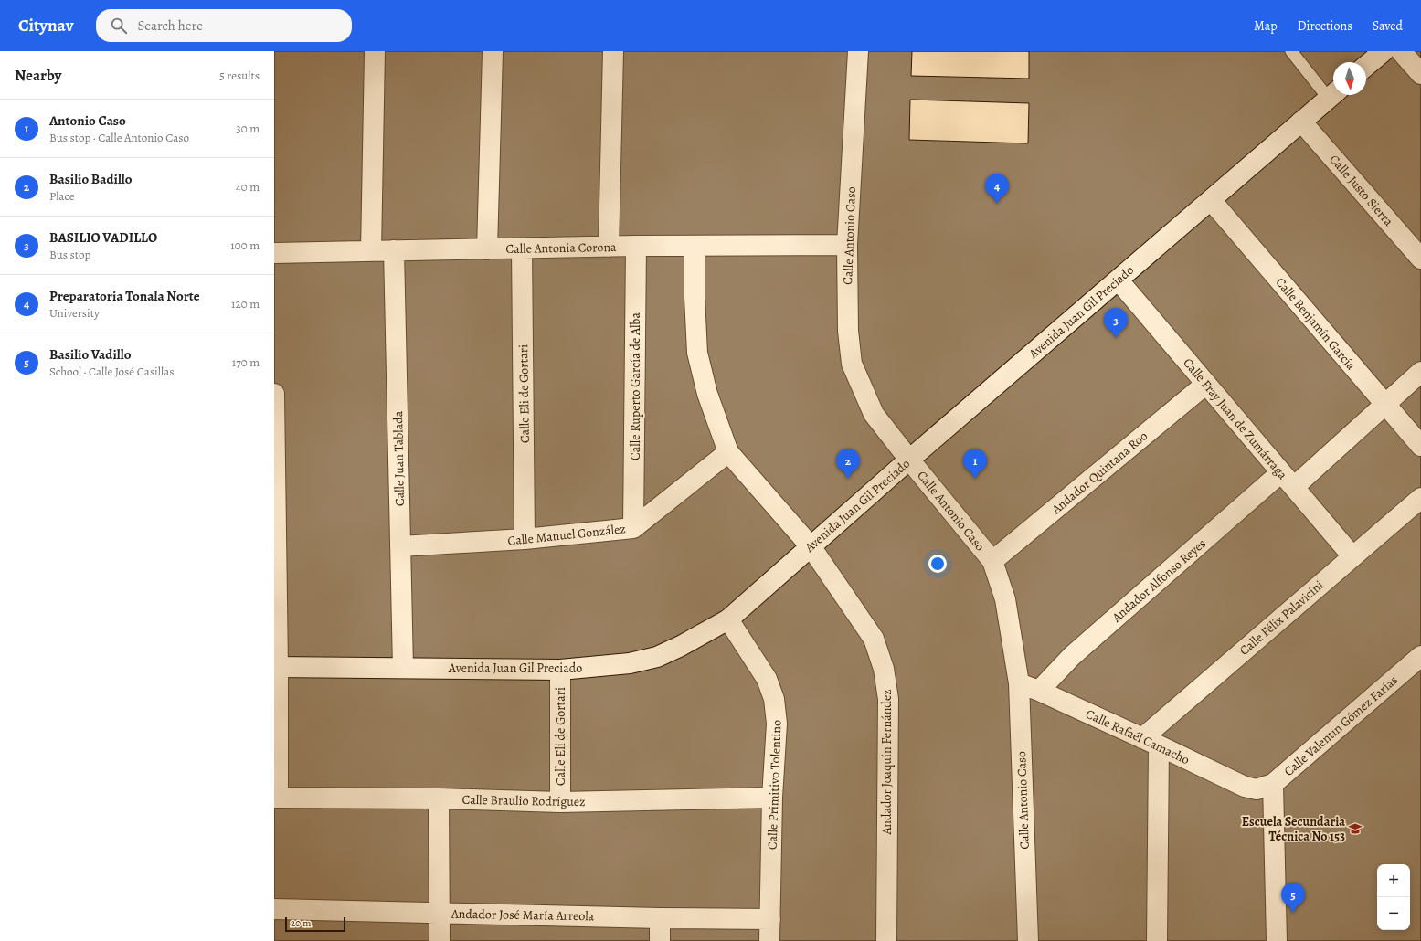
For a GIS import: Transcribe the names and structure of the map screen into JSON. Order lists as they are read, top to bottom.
{
  "streets": {
    "street": [
      "Calle Justo Sierra",
      "Calle Antonio Caso",
      "Calle Antonia Corona",
      "Avenida Juan Gil Preciado",
      "Calle Benjamín García",
      "Calle Ruperto García de Alba",
      "Calle Eli de Gortari",
      "Calle Fray Juan de Zumárraga",
      "Calle Juan Tablada",
      "Andador Quintana Roo",
      "Calle Manuel González",
      "Andador Alfonso Reyes",
      "Calle Félix Palavicini",
      "Calle Valentín Gómez Farías",
      "Calle Rafaél Camacho",
      "Andador Joaquín Fernández",
      "Calle Primitivo Tolentino",
      "Calle Braulio Rodríguez",
      "Andador José María Arreola"
    ]
  },
  "crossings": [
    ["Calle Justo Sierra", "Avenida Juan Gil Preciado"],
    ["Calle Antonio Caso", "Calle Antonia Corona"],
    ["Calle Antonio Caso", "Avenida Juan Gil Preciado"],
    ["Calle Antonio Caso", "Andador Quintana Roo"],
    ["Calle Antonio Caso", "Calle Rafaél Camacho"],
    ["Calle Antonia Corona", "Calle Ruperto García de Alba"],
    ["Calle Antonia Corona", "Calle Eli de Gortari"],
    ["Calle Antonia Corona", "Calle Juan Tablada"],
    ["Calle Antonia Corona", "Andador Joaquín Fernández"],
    ["Avenida Juan Gil Preciado", "Calle Benjamín García"],
    ["Avenida Juan Gil Preciado", "Calle Eli de Gortari"],
    ["Avenida Juan Gil Preciado", "Calle Fray Juan de Zumárraga"],
    ["Avenida Juan Gil Preciado", "Calle Juan Tablada"],
    ["Avenida Juan Gil Preciado", "Andador Joaquín Fernández"],
    ["Avenida Juan Gil Preciado", "Calle Primitivo Tolentino"],
    ["Calle Ruperto García de Alba", "Calle Manuel González"],
    ["Calle Eli de Gortari", "Calle Manuel González"],
    ["Calle Eli de Gortari", "Calle Braulio Rodríguez"],
    ["Calle Fray Juan de Zumárraga", "Andador Quintana Roo"],
    ["Calle Fray Juan de Zumárraga", "Andador Alfonso Reyes"],
    ["Calle Fray Juan de Zumárraga", "Calle Félix Palavicini"],
    ["Calle Juan Tablada", "Calle Manuel González"],
    ["Calle Manuel González", "Andador Joaquín Fernández"],
    ["Andador Alfonso Reyes", "Calle Rafaél Camacho"],
    ["Calle Félix Palavicini", "Calle Rafaél Camacho"],
    ["Calle Valentín Gómez Farías", "Calle Rafaél Camacho"],
    ["Calle Primitivo Tolentino", "Calle Braulio Rodríguez"],
    ["Calle Primitivo Tolentino", "Andador José María Arreola"]
  ],
  "places": {
    "school or university": ["Escuela Secundaria Técnica No 153"]
  },
  "scale_bar": "20 m",
  "north": "bottom",
  "page": {
    "header": "Citynav",
    "search": "Search here",
    "nav": ["Map", "Directions", "Saved"],
    "heading": ["Nearby", "5 results"],
    "list": [
      {
        "mark": "1",
        "name": "Antonio Caso",
        "note": "Bus stop · Calle Antonio Caso",
        "value": "30 m"
      },
      {
        "mark": "2",
        "name": "Basilio Badillo",
        "note": "Place",
        "value": "40 m"
      },
      {
        "mark": "3",
        "name": "BASILIO VADILLO",
        "note": "Bus stop",
        "value": "100 m"
      },
      {
        "mark": "4",
        "name": "Preparatoria Tonala Norte",
        "note": "University",
        "value": "120 m"
      },
      {
        "mark": "5",
        "name": "Basilio Vadillo",
        "note": "School · Calle José Casillas",
        "value": "170 m"
      }
    ],
    "pins": [
      "4",
      "3",
      "1",
      "2",
      "5"
    ],
    "map_buttons": ["+", "−"],
    "scale": "20 m"
  }
}
